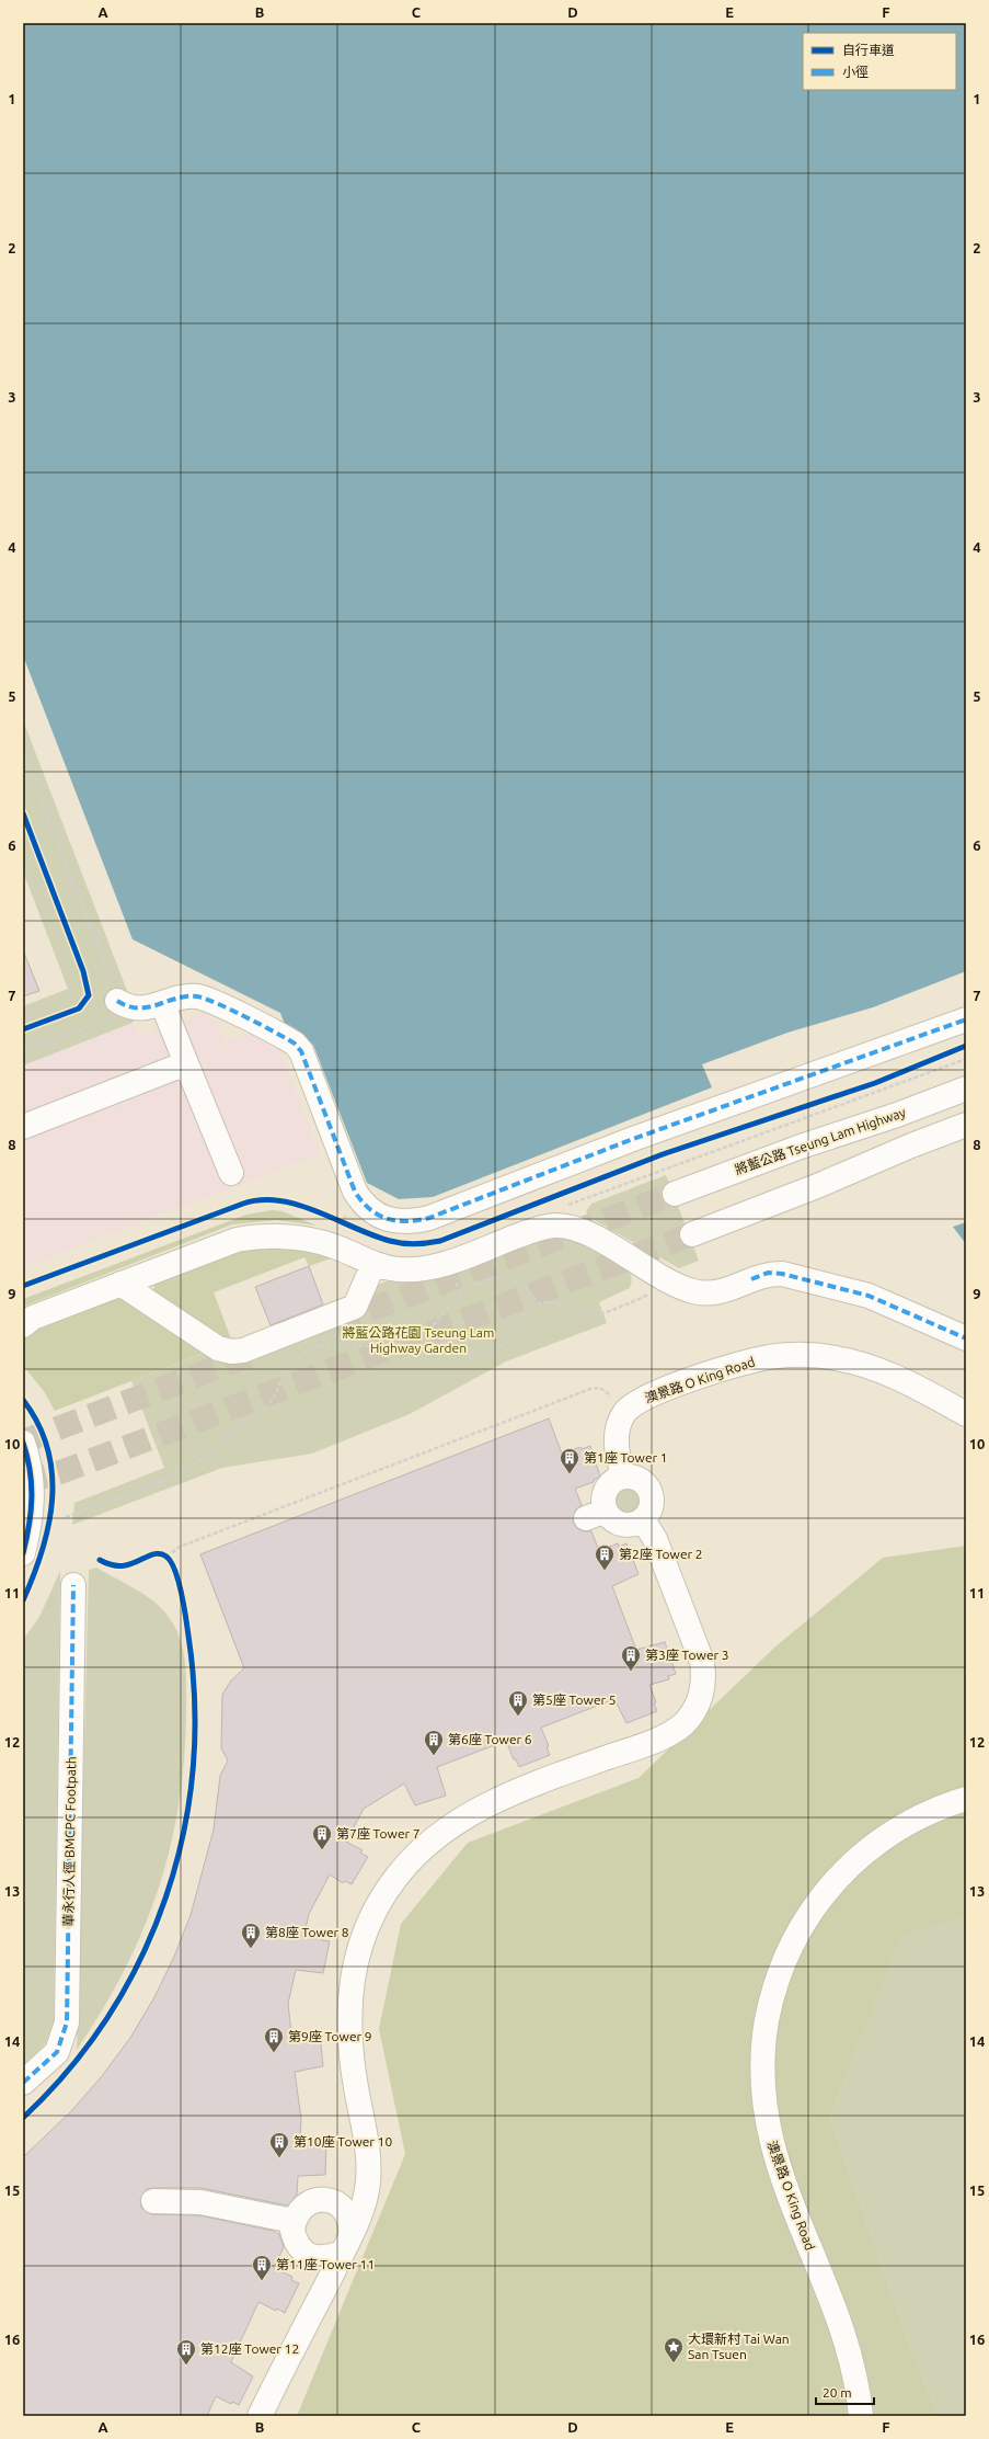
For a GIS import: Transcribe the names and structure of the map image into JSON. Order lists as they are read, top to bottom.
{
  "streets": {
    "street": ["將藍公路 Tseung Lam Highway", "澳景路 O King Road", "華永行人徑 BMCPC Footpath"]
  },
  "parks": ["將藍公路花園 Tseung Lam Highway Garden"],
  "places": {
    "building": [
      "第1座 Tower 1",
      "第2座 Tower 2",
      "第3座 Tower 3",
      "第5座 Tower 5",
      "第6座 Tower 6",
      "第7座 Tower 7",
      "第8座 Tower 8",
      "第9座 Tower 9",
      "第10座 Tower 10",
      "第11座 Tower 11",
      "第12座 Tower 12"
    ],
    "place": ["大環新村 Tai Wan San Tsuen"]
  },
  "legend": ["自行車道", "小徑"],
  "scale_bar": "20 m",
  "grid": {
    "columns": [
      "A",
      "B",
      "C",
      "D",
      "E",
      "F"
    ],
    "rows": [
      "1",
      "2",
      "3",
      "4",
      "5",
      "6",
      "7",
      "8",
      "9",
      "10",
      "11",
      "12",
      "13",
      "14",
      "15",
      "16"
    ]
  }
}
